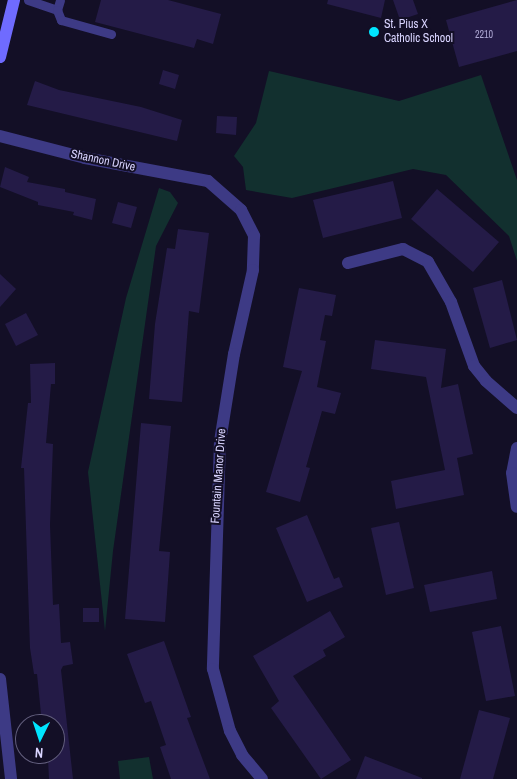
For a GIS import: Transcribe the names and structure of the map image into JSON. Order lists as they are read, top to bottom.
{
  "streets": {
    "street": ["Shannon Drive", "Fountain Manor Drive"]
  },
  "crossings": [
    ["Shannon Drive", "Fountain Manor Drive"]
  ],
  "places": ["St. Pius X Catholic School"],
  "house_numbers": ["2210"],
  "north": "bottom"
}
